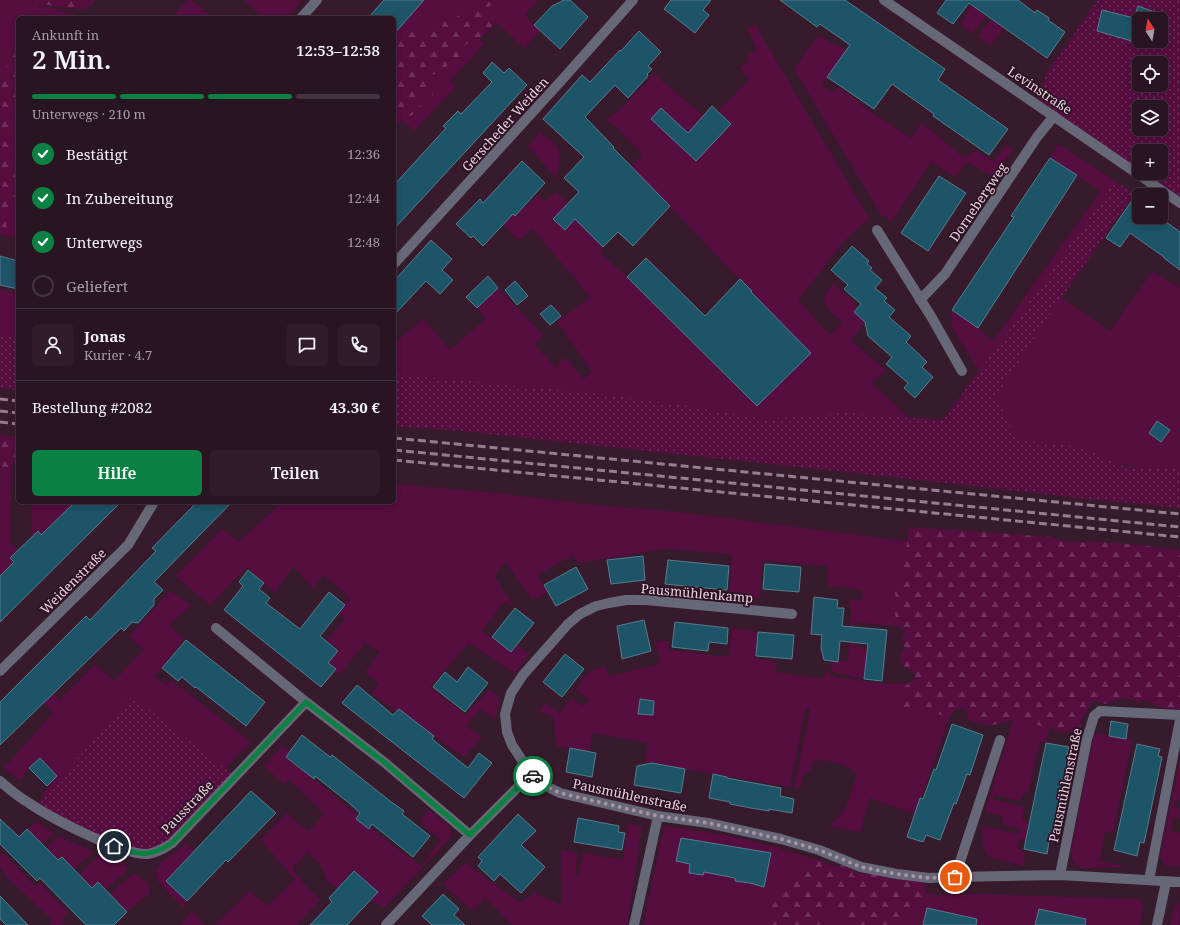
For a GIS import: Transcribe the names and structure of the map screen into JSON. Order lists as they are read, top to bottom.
{
  "streets": {
    "street": [
      "Levinstraße",
      "Gerscheder Weiden",
      "Dornebergweg",
      "Weidenstraße",
      "Pausmühlenkamp",
      "Pausmühlenstraße",
      "Pausstraße"
    ]
  },
  "crossings": [
    ["Levinstraße", "Dornebergweg"],
    ["Pausmühlenkamp", "Pausmühlenstraße"]
  ],
  "north": "top",
  "page": {
    "map_buttons": ["+", "−"],
    "heading": ["2 Min.", "Ankunft in", "12:53–12:58"],
    "panel": [
      "Jonas",
      "Kurier · 4.7",
      "Bestellung #2082",
      "43.30 €"
    ],
    "bar": "Unterwegs · 210 m",
    "list": [
      ["Bestätigt", "12:36"],
      ["In Zubereitung", "12:44"],
      ["Unterwegs", "12:48"],
      "Geliefert"
    ],
    "buttons": ["Hilfe", "Teilen"]
  }
}
